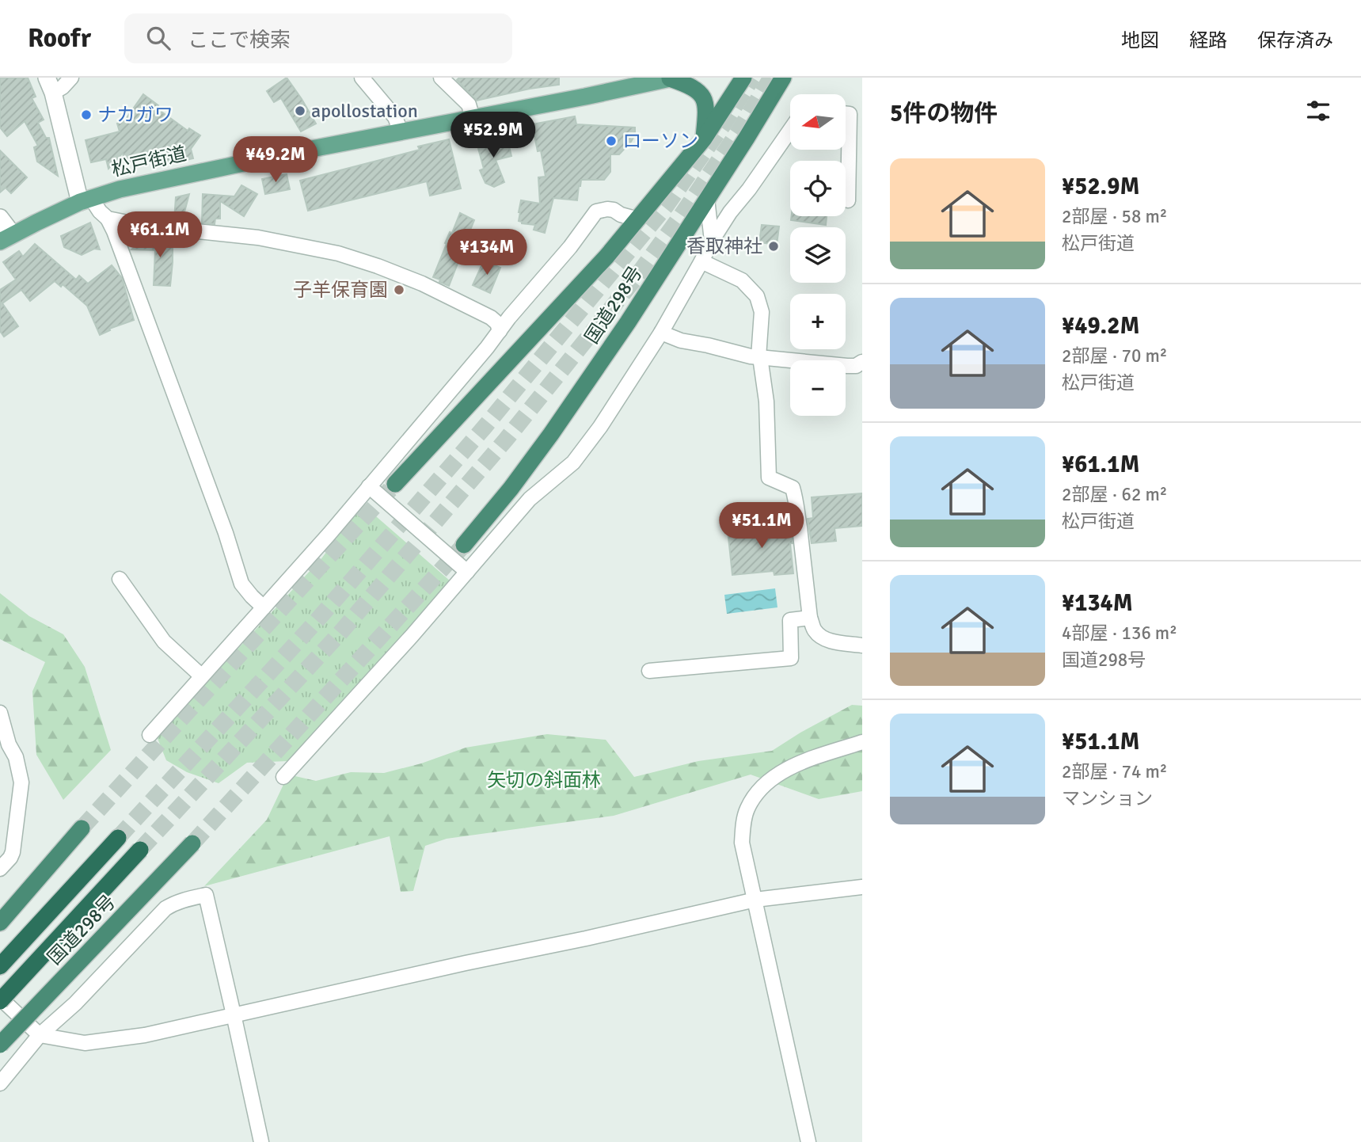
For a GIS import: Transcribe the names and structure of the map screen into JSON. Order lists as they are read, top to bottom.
{
  "streets": {
    "highway": ["国道298号"],
    "main road": ["松戸街道"]
  },
  "parks": ["矢切の斜面林"],
  "places": [
    "apollostation",
    "ナカガワ",
    "ローソン",
    "香取神社",
    "子羊保育園"
  ],
  "north": "left",
  "page": {
    "header": "Roofr",
    "search": "ここで検索",
    "nav": ["地図", "経路", "保存済み"],
    "heading": "5件の物件",
    "map_buttons": ["+", "−"],
    "price": [
      "¥52.9M",
      "¥49.2M",
      "¥61.1M",
      "¥134M",
      "¥51.1M"
    ],
    "list": [
      {
        "name": "¥52.9M",
        "note": "2部屋 · 58 m² · 松戸街道"
      },
      {
        "name": "¥49.2M",
        "note": "2部屋 · 70 m² · 松戸街道"
      },
      {
        "name": "¥61.1M",
        "note": "2部屋 · 62 m² · 松戸街道"
      },
      {
        "name": "¥134M",
        "note": "4部屋 · 136 m² · 国道298号"
      },
      {
        "name": "¥51.1M",
        "note": "2部屋 · 74 m² · マンション"
      }
    ]
  }
}
